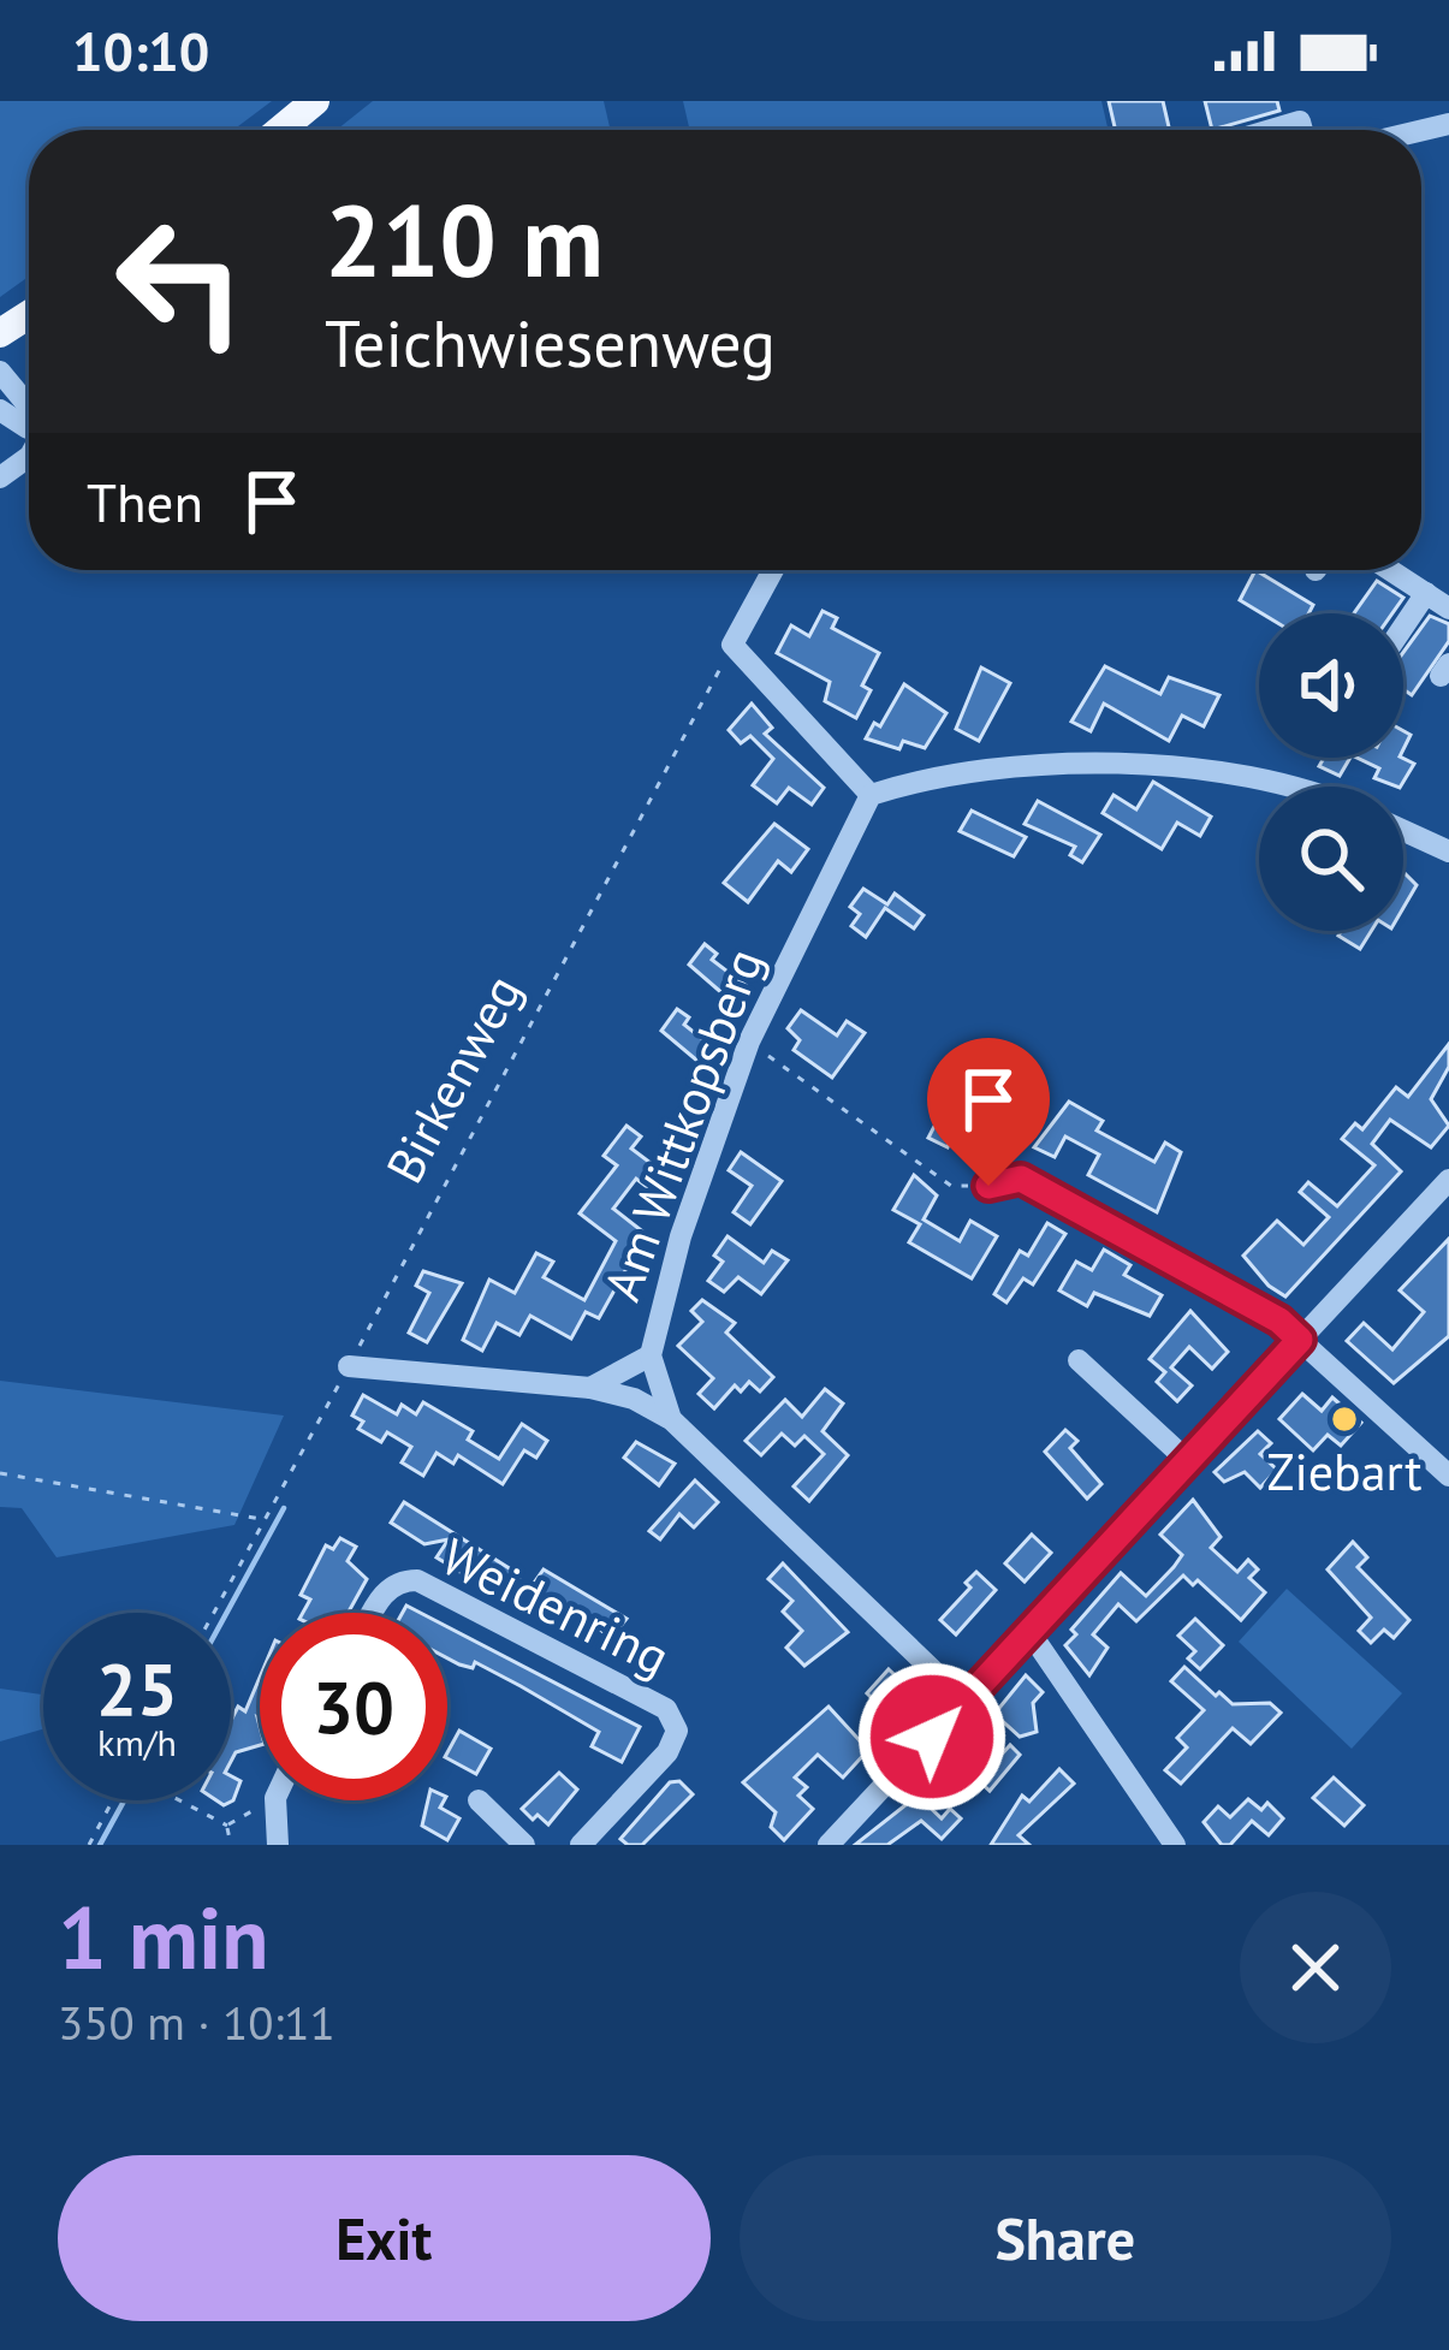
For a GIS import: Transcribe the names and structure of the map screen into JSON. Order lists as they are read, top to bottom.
{
  "streets": {
    "street": ["Am Wittkopsberg", "Weidenring"],
    "path": ["Birkenweg"]
  },
  "places": ["Ziebart"],
  "page": {
    "status": "10:10",
    "turn": ["210 m", "Teichwiesenweg"],
    "then": "Then",
    "speed": "25 km/h",
    "limit": "30",
    "heading": ["1 min", "350 m · 10:11"],
    "buttons": ["Exit", "Share"]
  }
}
